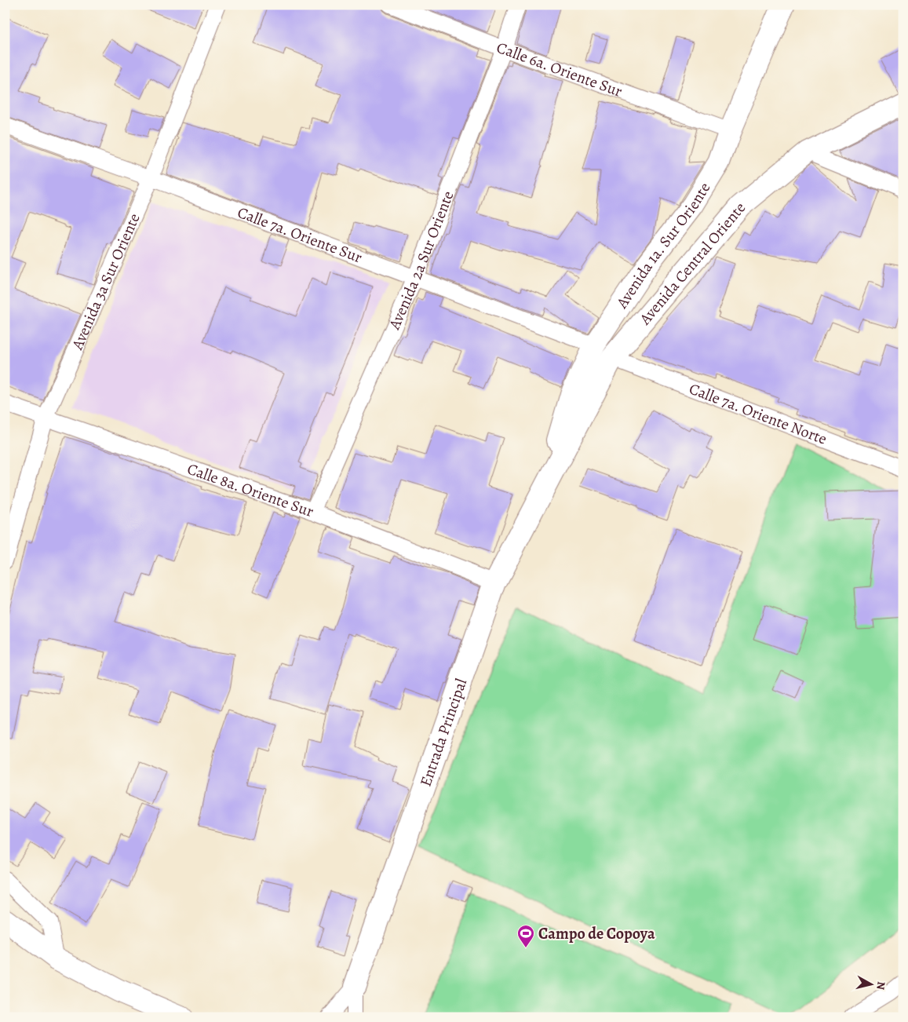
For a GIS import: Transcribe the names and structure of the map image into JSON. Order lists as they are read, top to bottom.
{
  "streets": {
    "street": [
      "Calle 6a. Oriente Sur",
      "Calle 7a. Oriente Sur",
      "Avenida 1a. Sur Oriente",
      "Avenida 2a Sur Oriente",
      "Avenida Central Oriente",
      "Avenida 3a Sur Oriente",
      "Calle 7a. Oriente Norte",
      "Calle 8a. Oriente Sur",
      "Entrada Principal"
    ]
  },
  "crossings": [
    ["Calle 6a. Oriente Sur", "Avenida 1a. Sur Oriente"],
    ["Calle 6a. Oriente Sur", "Avenida 2a Sur Oriente"],
    ["Calle 7a. Oriente Sur", "Avenida 1a. Sur Oriente"],
    ["Calle 7a. Oriente Sur", "Avenida 2a Sur Oriente"],
    ["Calle 7a. Oriente Sur", "Avenida 3a Sur Oriente"],
    ["Avenida 1a. Sur Oriente", "Avenida Central Oriente"],
    ["Avenida 1a. Sur Oriente", "Entrada Principal"],
    ["Avenida 2a Sur Oriente", "Calle 8a. Oriente Sur"],
    ["Avenida Central Oriente", "Calle 7a. Oriente Norte"],
    ["Avenida Central Oriente", "Entrada Principal"],
    ["Avenida 3a Sur Oriente", "Calle 8a. Oriente Sur"],
    ["Calle 8a. Oriente Sur", "Entrada Principal"]
  ],
  "places": {
    "sports": ["Campo de Copoya"]
  },
  "north": "right"
}
